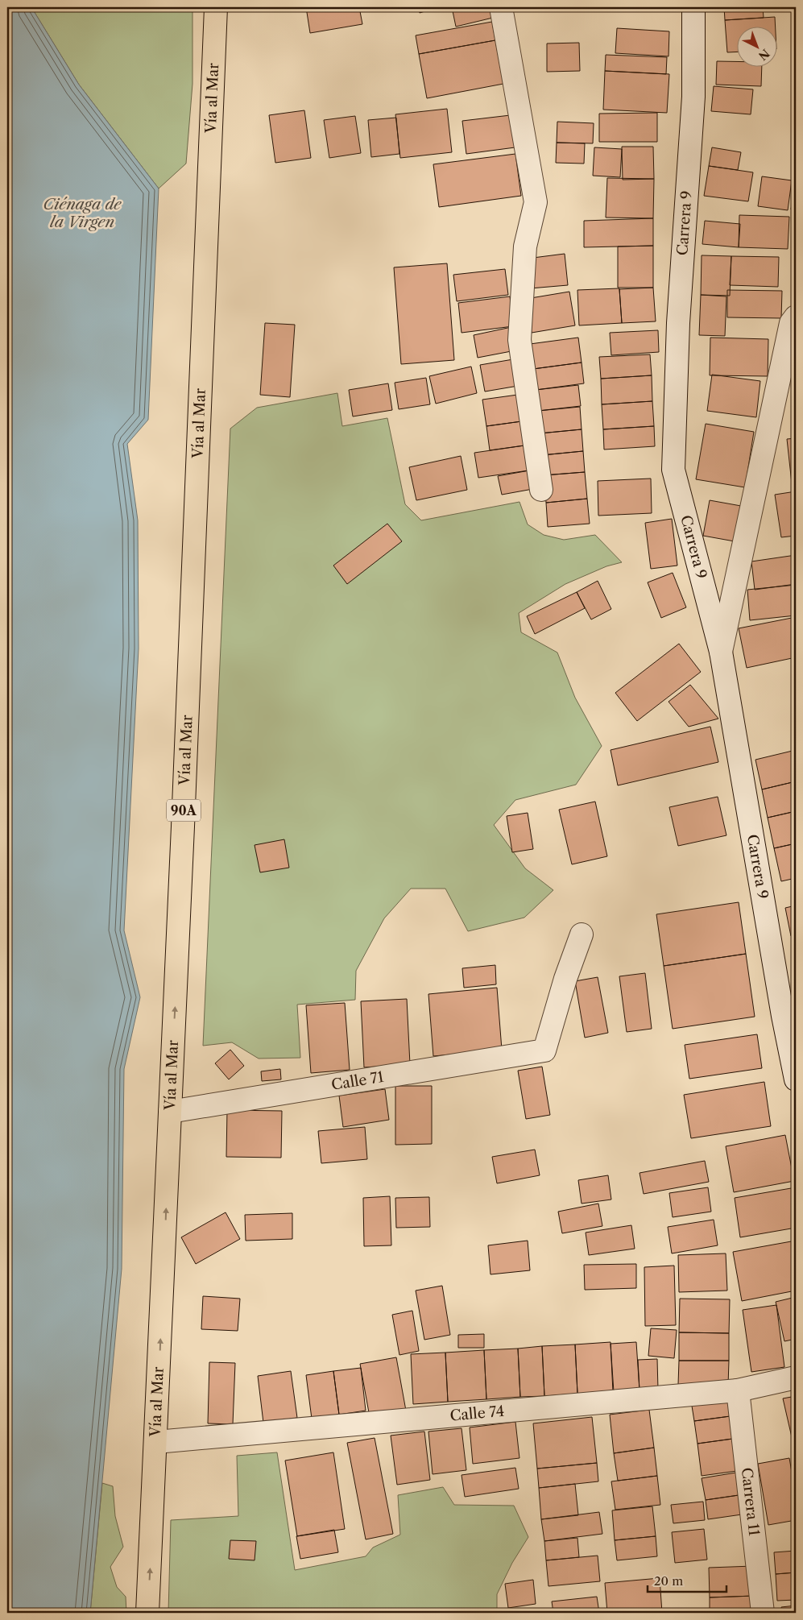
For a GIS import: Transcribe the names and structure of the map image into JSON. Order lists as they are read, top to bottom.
{
  "streets": {
    "highway": ["Vía al Mar", "90A"],
    "street": [
      "Carrera 9",
      "Calle 71",
      "Calle 74",
      "Carrera 11"
    ]
  },
  "crossings": [
    ["Vía al Mar", "Calle 71"],
    ["Vía al Mar", "Calle 74"],
    ["Calle 74", "Carrera 11"]
  ],
  "one_way": ["Vía al Mar"],
  "water": ["Ciénaga de la Virgen"],
  "scale_bar": "20 m",
  "north": "bottom right"
}
